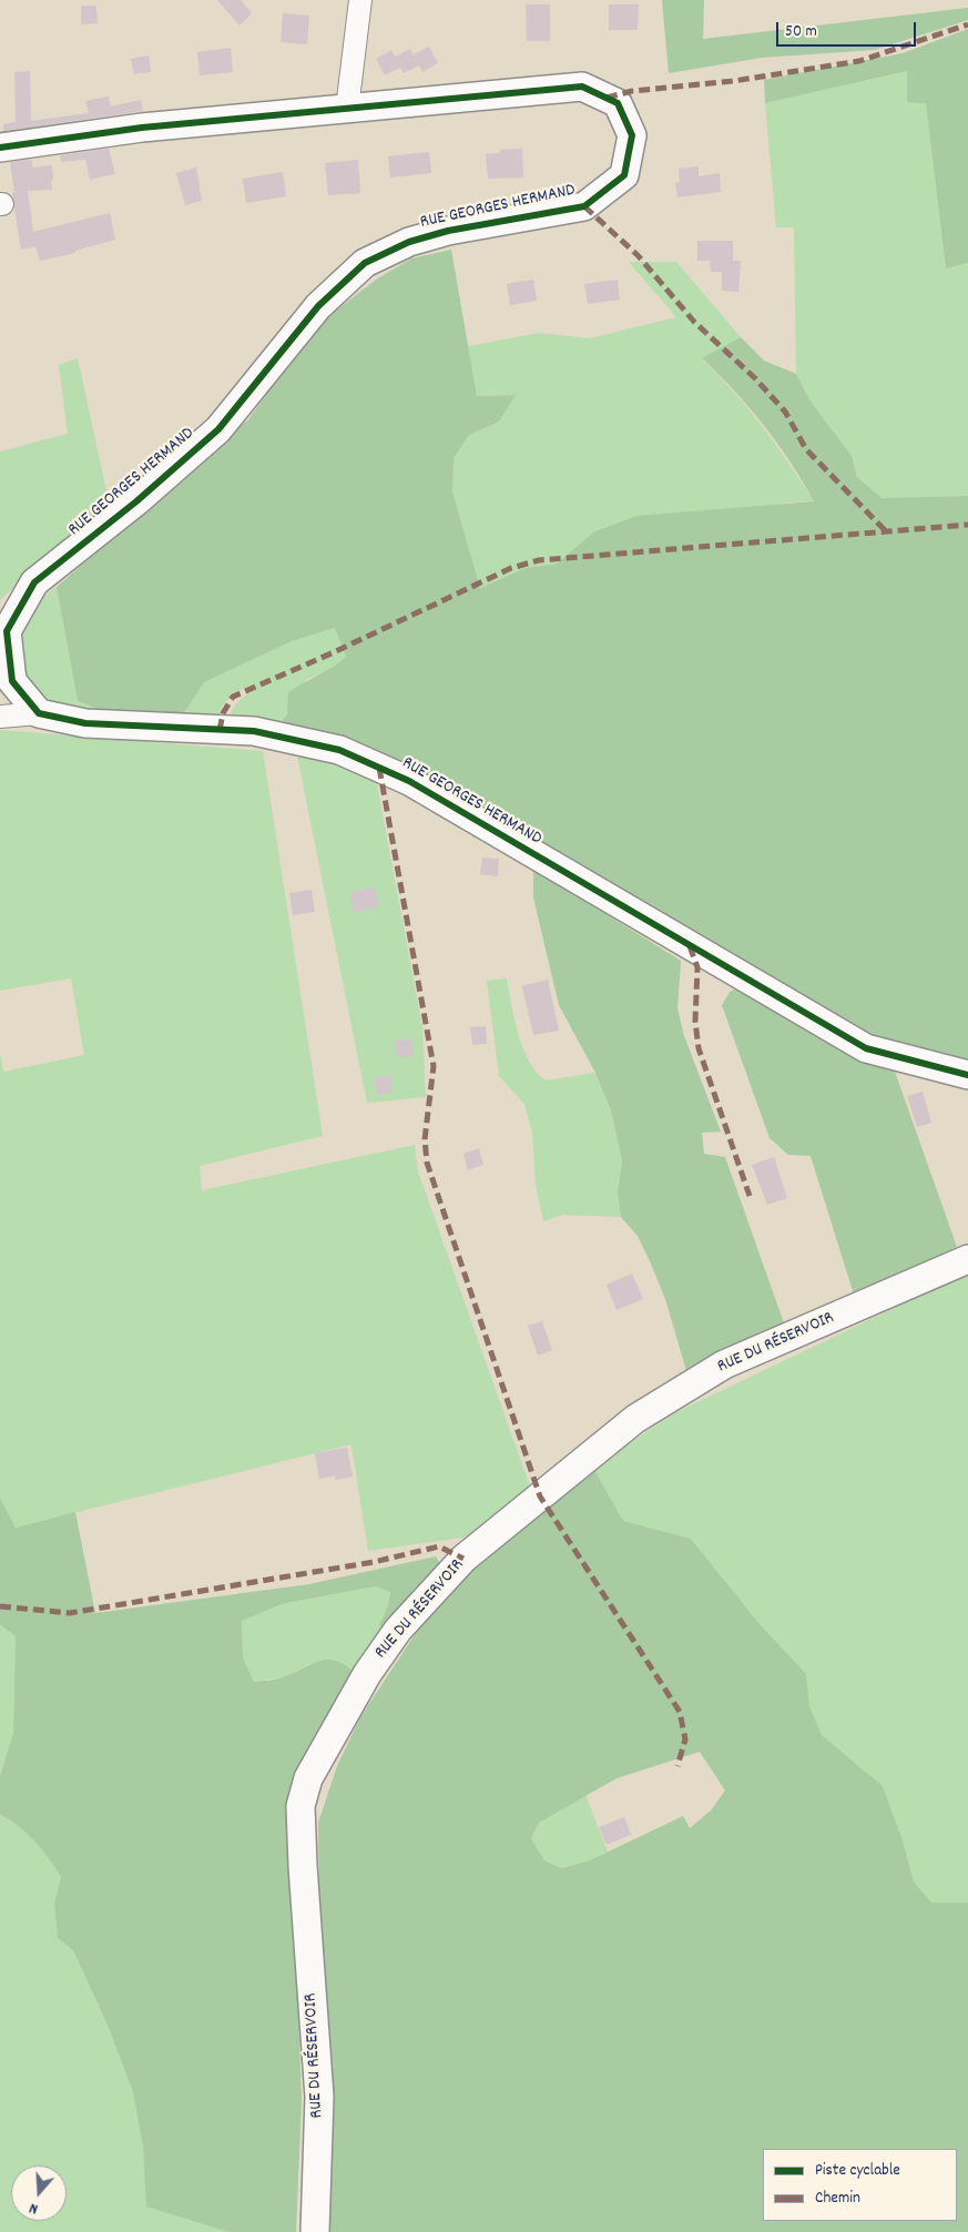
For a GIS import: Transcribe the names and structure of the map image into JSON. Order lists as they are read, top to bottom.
{
  "streets": {
    "street": ["RUE GEORGES HERMAND", "RUE DU RÉSERVOIR"]
  },
  "legend": ["Piste cyclable", "Chemin"],
  "scale_bar": "50 m",
  "north": "bottom"
}
